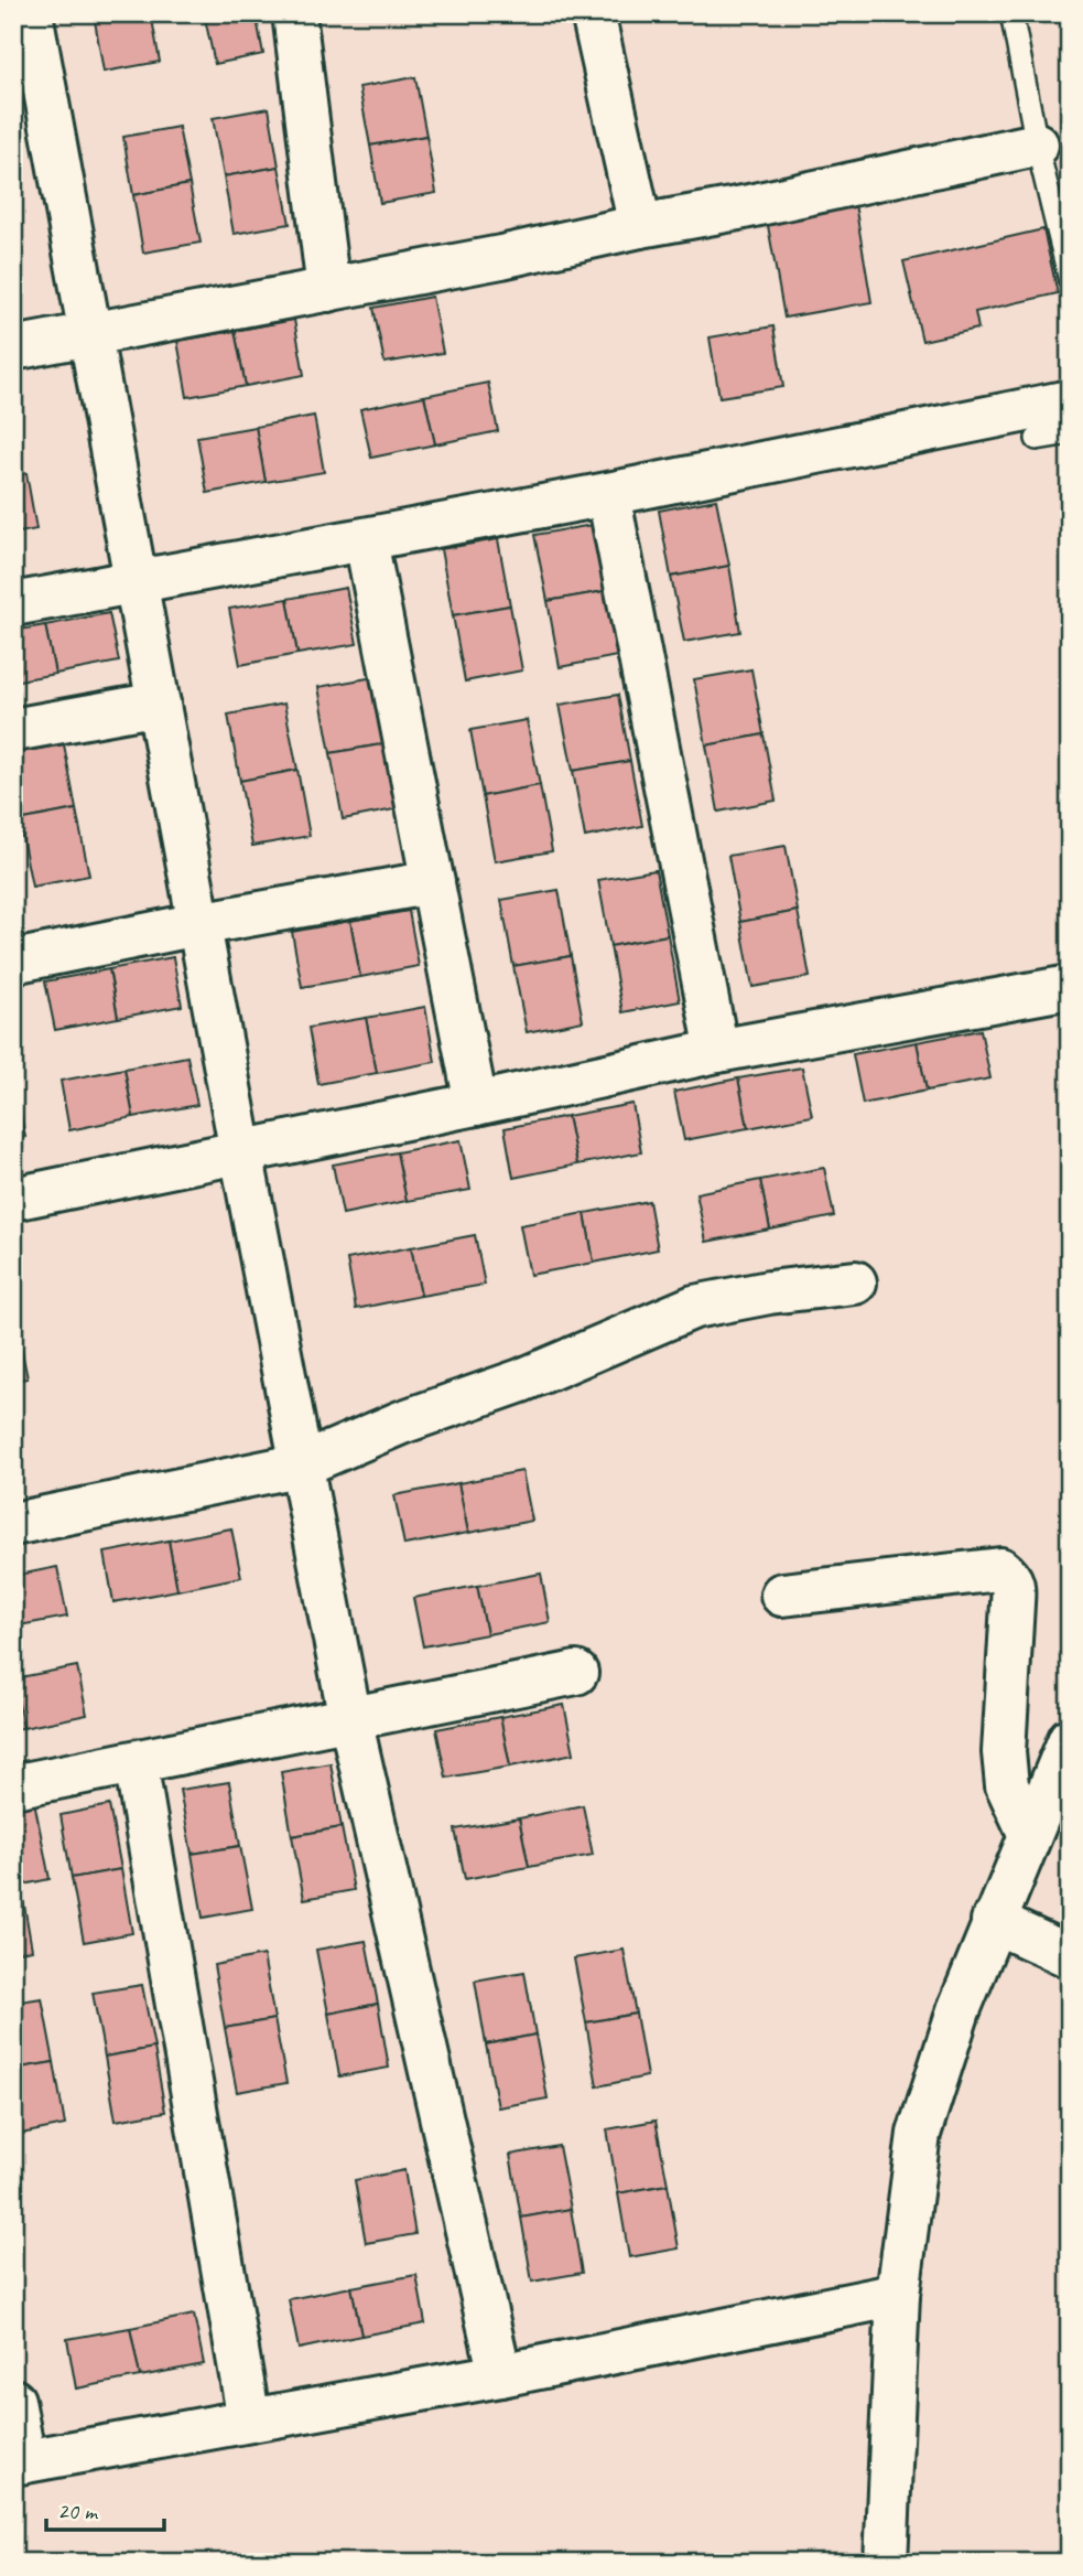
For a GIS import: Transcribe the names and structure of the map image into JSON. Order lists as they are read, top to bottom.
{
  "scale_bar": "20 m"
}
